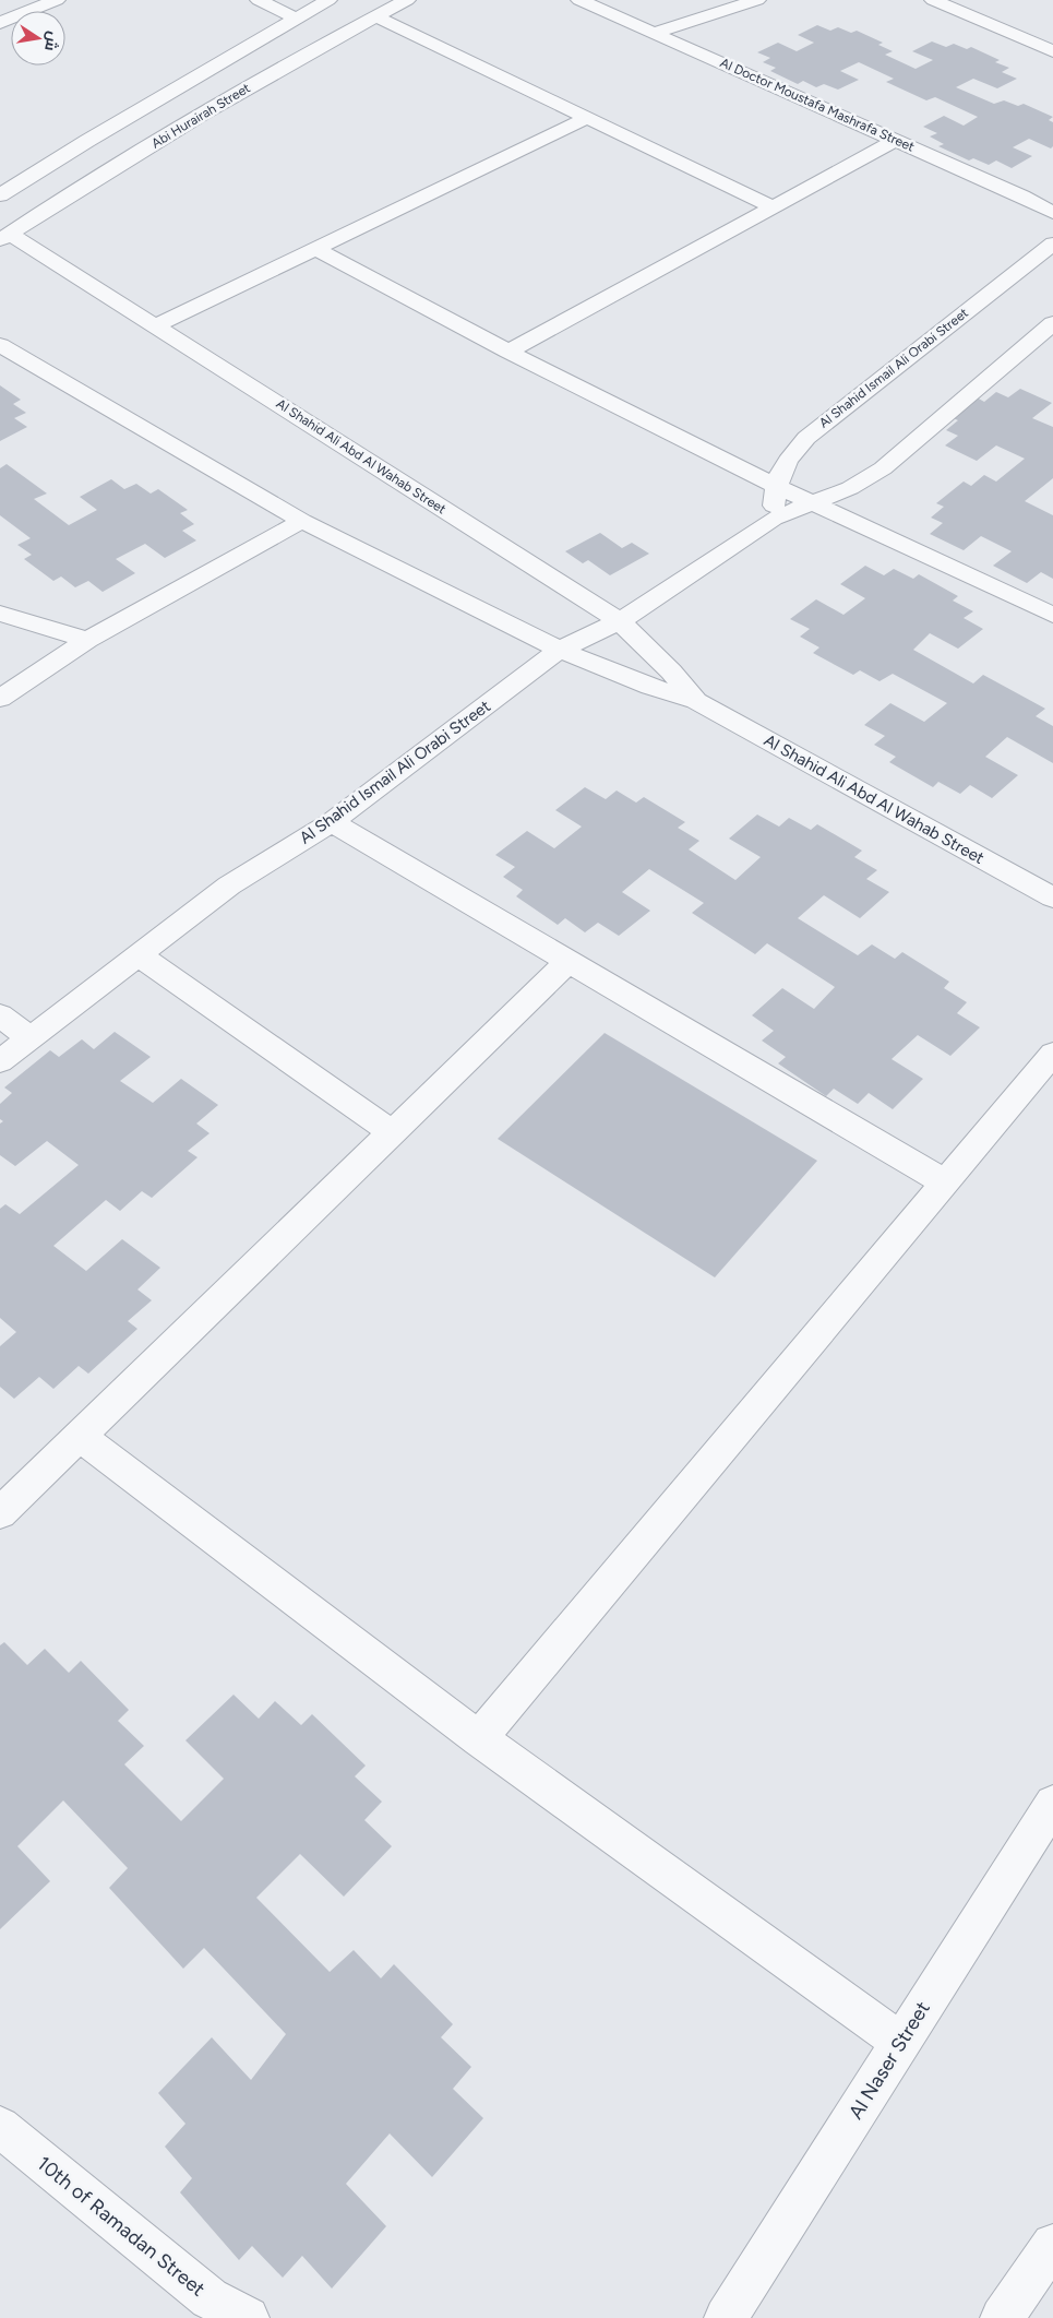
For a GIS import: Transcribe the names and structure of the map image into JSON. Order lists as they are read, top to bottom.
{
  "streets": {
    "street": [
      "Al Doctor Moustafa Mashrafa Street",
      "Abi Hurairah Street",
      "Al Shahid Ismail Ali Orabi Street",
      "Al Shahid Ali Abd Al Wahab Street",
      "Al Naser Street",
      "10th of Ramadan Street"
    ]
  },
  "crossings": [
    ["Abi Hurairah Street", "Al Shahid Ali Abd Al Wahab Street"],
    ["Al Shahid Ismail Ali Orabi Street", "Al Shahid Ali Abd Al Wahab Street"]
  ],
  "north": "right"
}
